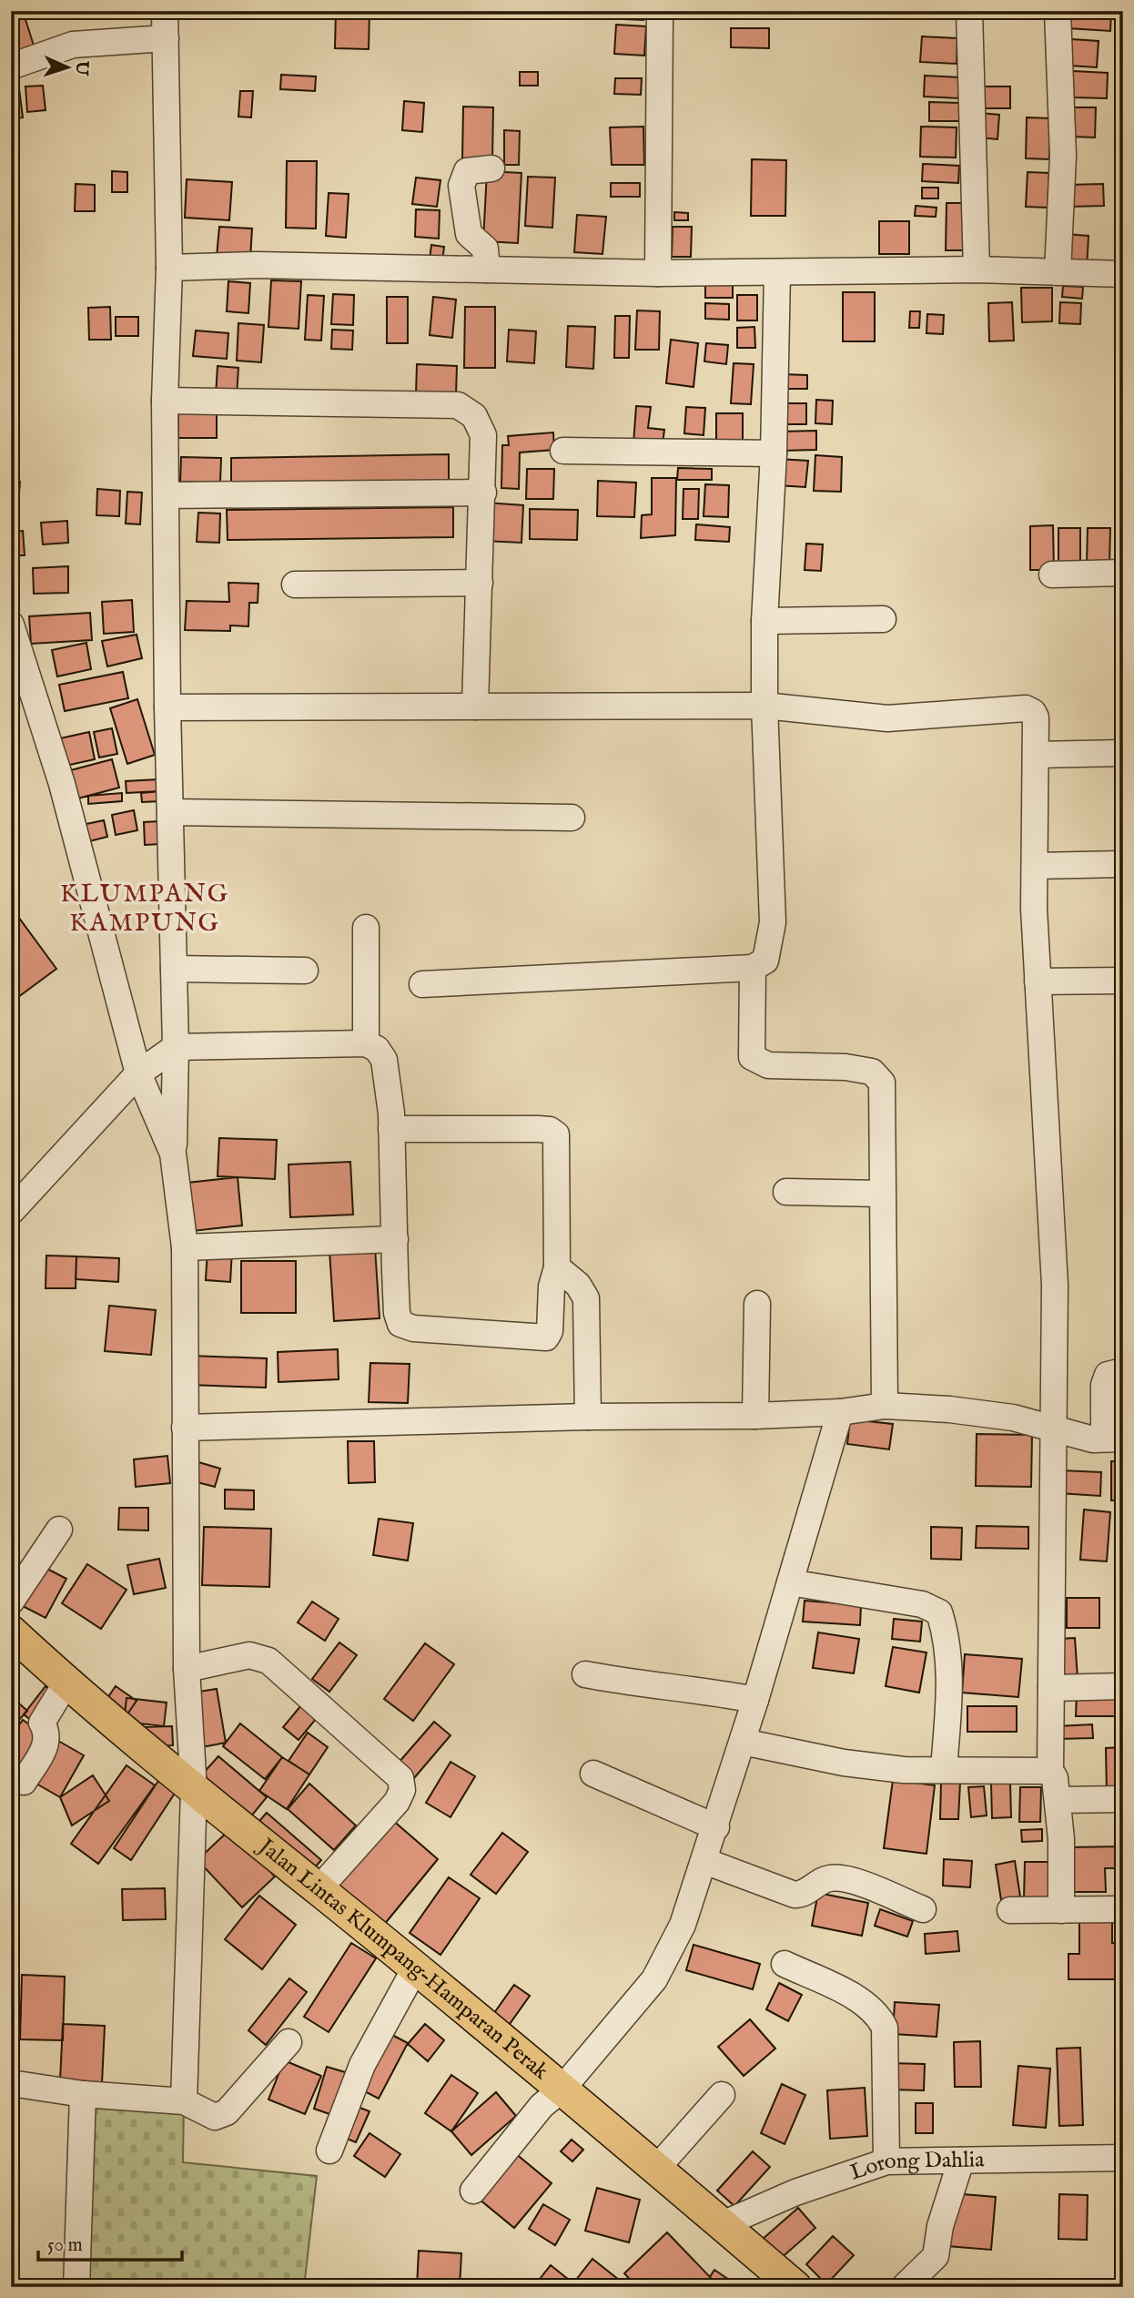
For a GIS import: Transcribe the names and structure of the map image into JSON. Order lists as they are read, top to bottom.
{
  "streets": {
    "main road": ["Jalan Lintas Klumpang–Hamparan Perak"],
    "street": ["Lorong Dahlia"]
  },
  "crossings": [
    ["Jalan Lintas Klumpang–Hamparan Perak", "Lorong Dahlia"]
  ],
  "districts": ["KLUMPANG KAMPUNG"],
  "scale_bar": "50 m",
  "north": "right"
}
